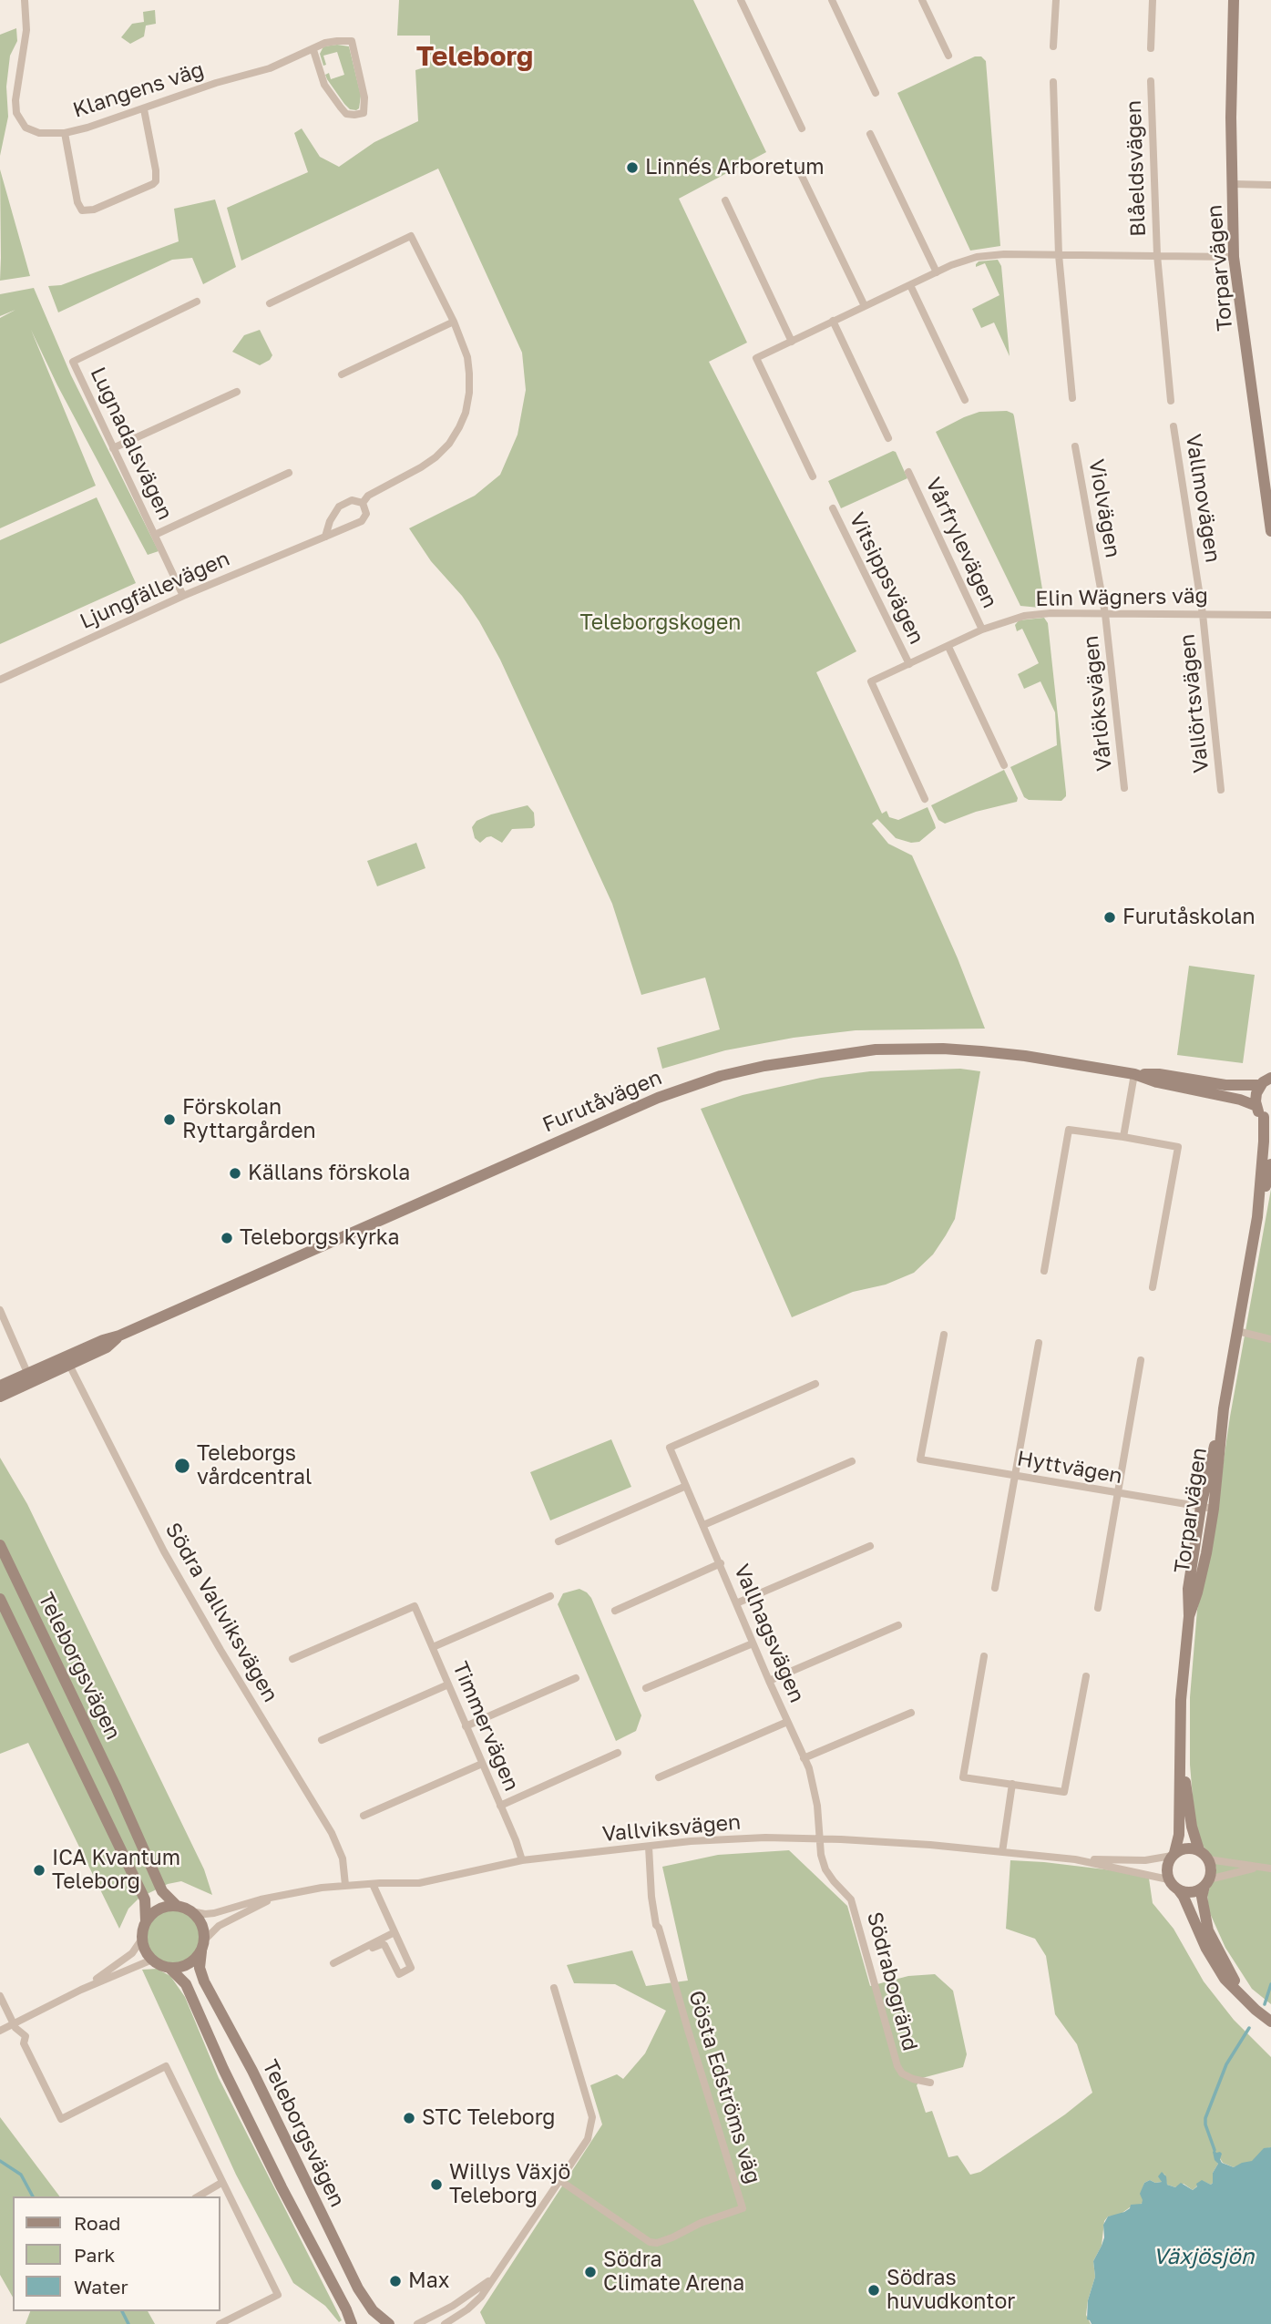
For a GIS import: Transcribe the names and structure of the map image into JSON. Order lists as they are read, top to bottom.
{
  "streets": {
    "street": [
      "Klangens väg",
      "Blåeldsvägen",
      "Torparvägen",
      "Lugnadalsvägen",
      "Vallmovägen",
      "Violvägen",
      "Vårfrylevägen",
      "Vitsippsvägen",
      "Ljungfällevägen",
      "Elin Wägners väg",
      "Vårlöksvägen",
      "Vallörtsvägen",
      "Furutåvägen",
      "Hyttvägen",
      "Södra Vallviksvägen",
      "Vallhagsvägen",
      "Teleborgsvägen",
      "Timmervägen",
      "Vallviksvägen",
      "Södrabogränd",
      "Gösta Edströms väg"
    ]
  },
  "crossings": [
    ["Torparvägen", "Hyttvägen"],
    ["Torparvägen", "Vallviksvägen"],
    ["Lugnadalsvägen", "Ljungfällevägen"],
    ["Vallmovägen", "Elin Wägners väg"],
    ["Vallmovägen", "Vallörtsvägen"],
    ["Violvägen", "Elin Wägners väg"],
    ["Violvägen", "Vårlöksvägen"],
    ["Vårfrylevägen", "Elin Wägners väg"],
    ["Vitsippsvägen", "Elin Wägners väg"],
    ["Elin Wägners väg", "Vårlöksvägen"],
    ["Elin Wägners väg", "Vallörtsvägen"],
    ["Furutåvägen", "Södra Vallviksvägen"],
    ["Södra Vallviksvägen", "Vallviksvägen"],
    ["Vallhagsvägen", "Vallviksvägen"],
    ["Vallhagsvägen", "Södrabogränd"],
    ["Teleborgsvägen", "Vallviksvägen"],
    ["Timmervägen", "Vallviksvägen"],
    ["Vallviksvägen", "Södrabogränd"],
    ["Vallviksvägen", "Gösta Edströms väg"]
  ],
  "districts": ["Teleborg"],
  "water": ["Växjösjön"],
  "parks": ["Teleborgskogen"],
  "places": [
    "Linnés Arboretum",
    "Furutåskolan",
    "Förskolan Ryttargården",
    "Källans förskola",
    "Teleborgs kyrka",
    "Teleborgs vårdcentral",
    "ICA Kvantum Teleborg",
    "STC Teleborg",
    "Willys Växjö Teleborg",
    "Södra Climate Arena",
    "Max",
    "Södras huvudkontor"
  ],
  "legend": ["Road", "Park", "Water"]
}
